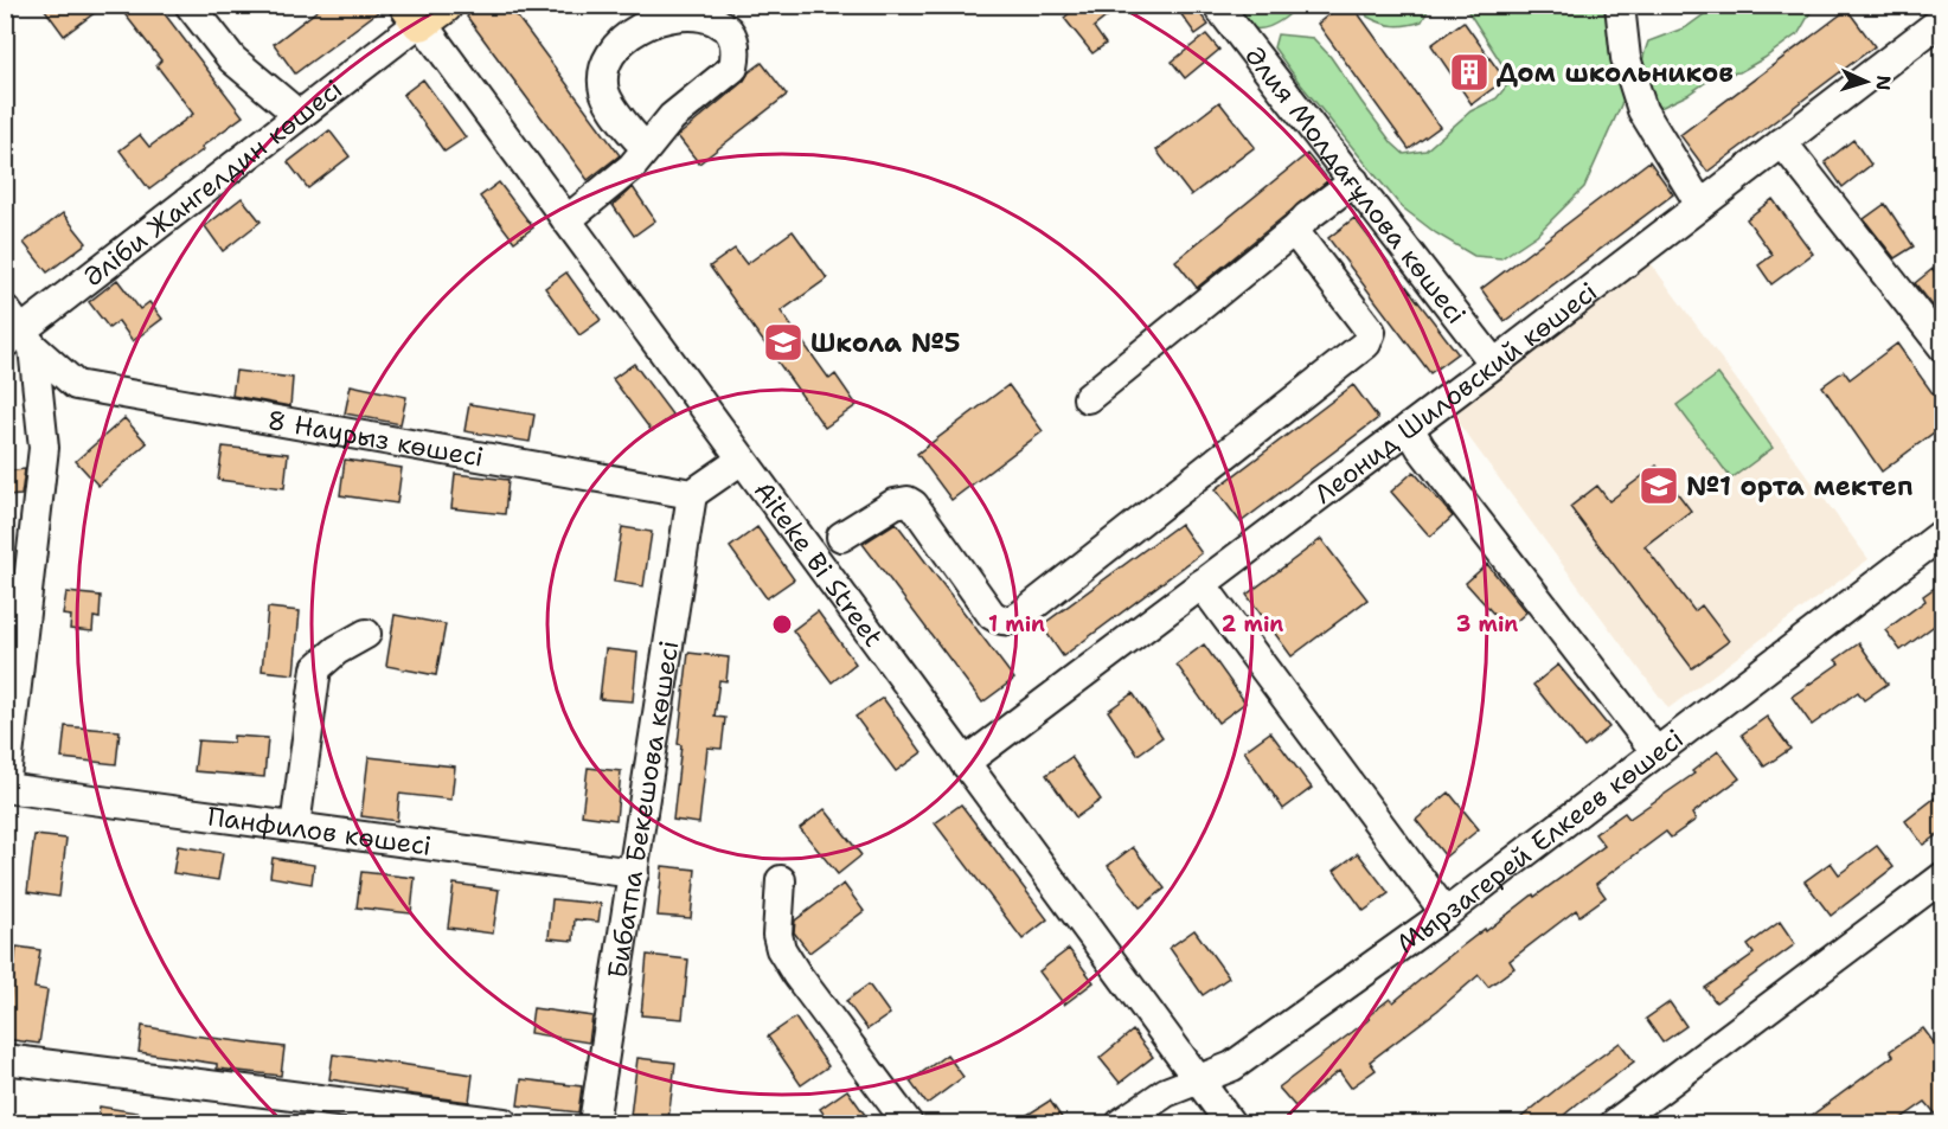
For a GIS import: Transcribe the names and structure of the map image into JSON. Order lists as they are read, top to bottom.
{
  "streets": {
    "street": [
      "Әліби Жангелдин көшесі",
      "Әлия Молдағұлова көшесі",
      "Леонид Шиловский көшесі",
      "8 Наурыз көшесі",
      "Aiteke Bi Street",
      "Бибатпа Бекешова көшесі",
      "Панфилов көшесі",
      "Мырзагерей Елкеев көшесі"
    ]
  },
  "crossings": [
    ["Әліби Жангелдин көшесі", "8 Наурыз көшесі"],
    ["Әліби Жангелдин көшесі", "Aiteke Bi Street"],
    ["Әлия Молдағұлова көшесі", "Леонид Шиловский көшесі"],
    ["Леонид Шиловский көшесі", "Aiteke Bi Street"],
    ["8 Наурыз көшесі", "Бибатпа Бекешова көшесі"],
    ["Aiteke Bi Street", "Мырзагерей Елкеев көшесі"],
    ["Бибатпа Бекешова көшесі", "Панфилов көшесі"]
  ],
  "places": {
    "building": ["Дом школьников"],
    "school or university": ["Школа №5", "№1 орта мектеп"]
  },
  "north": "right",
  "rings": ["1 min", "2 min", "3 min"]
}
